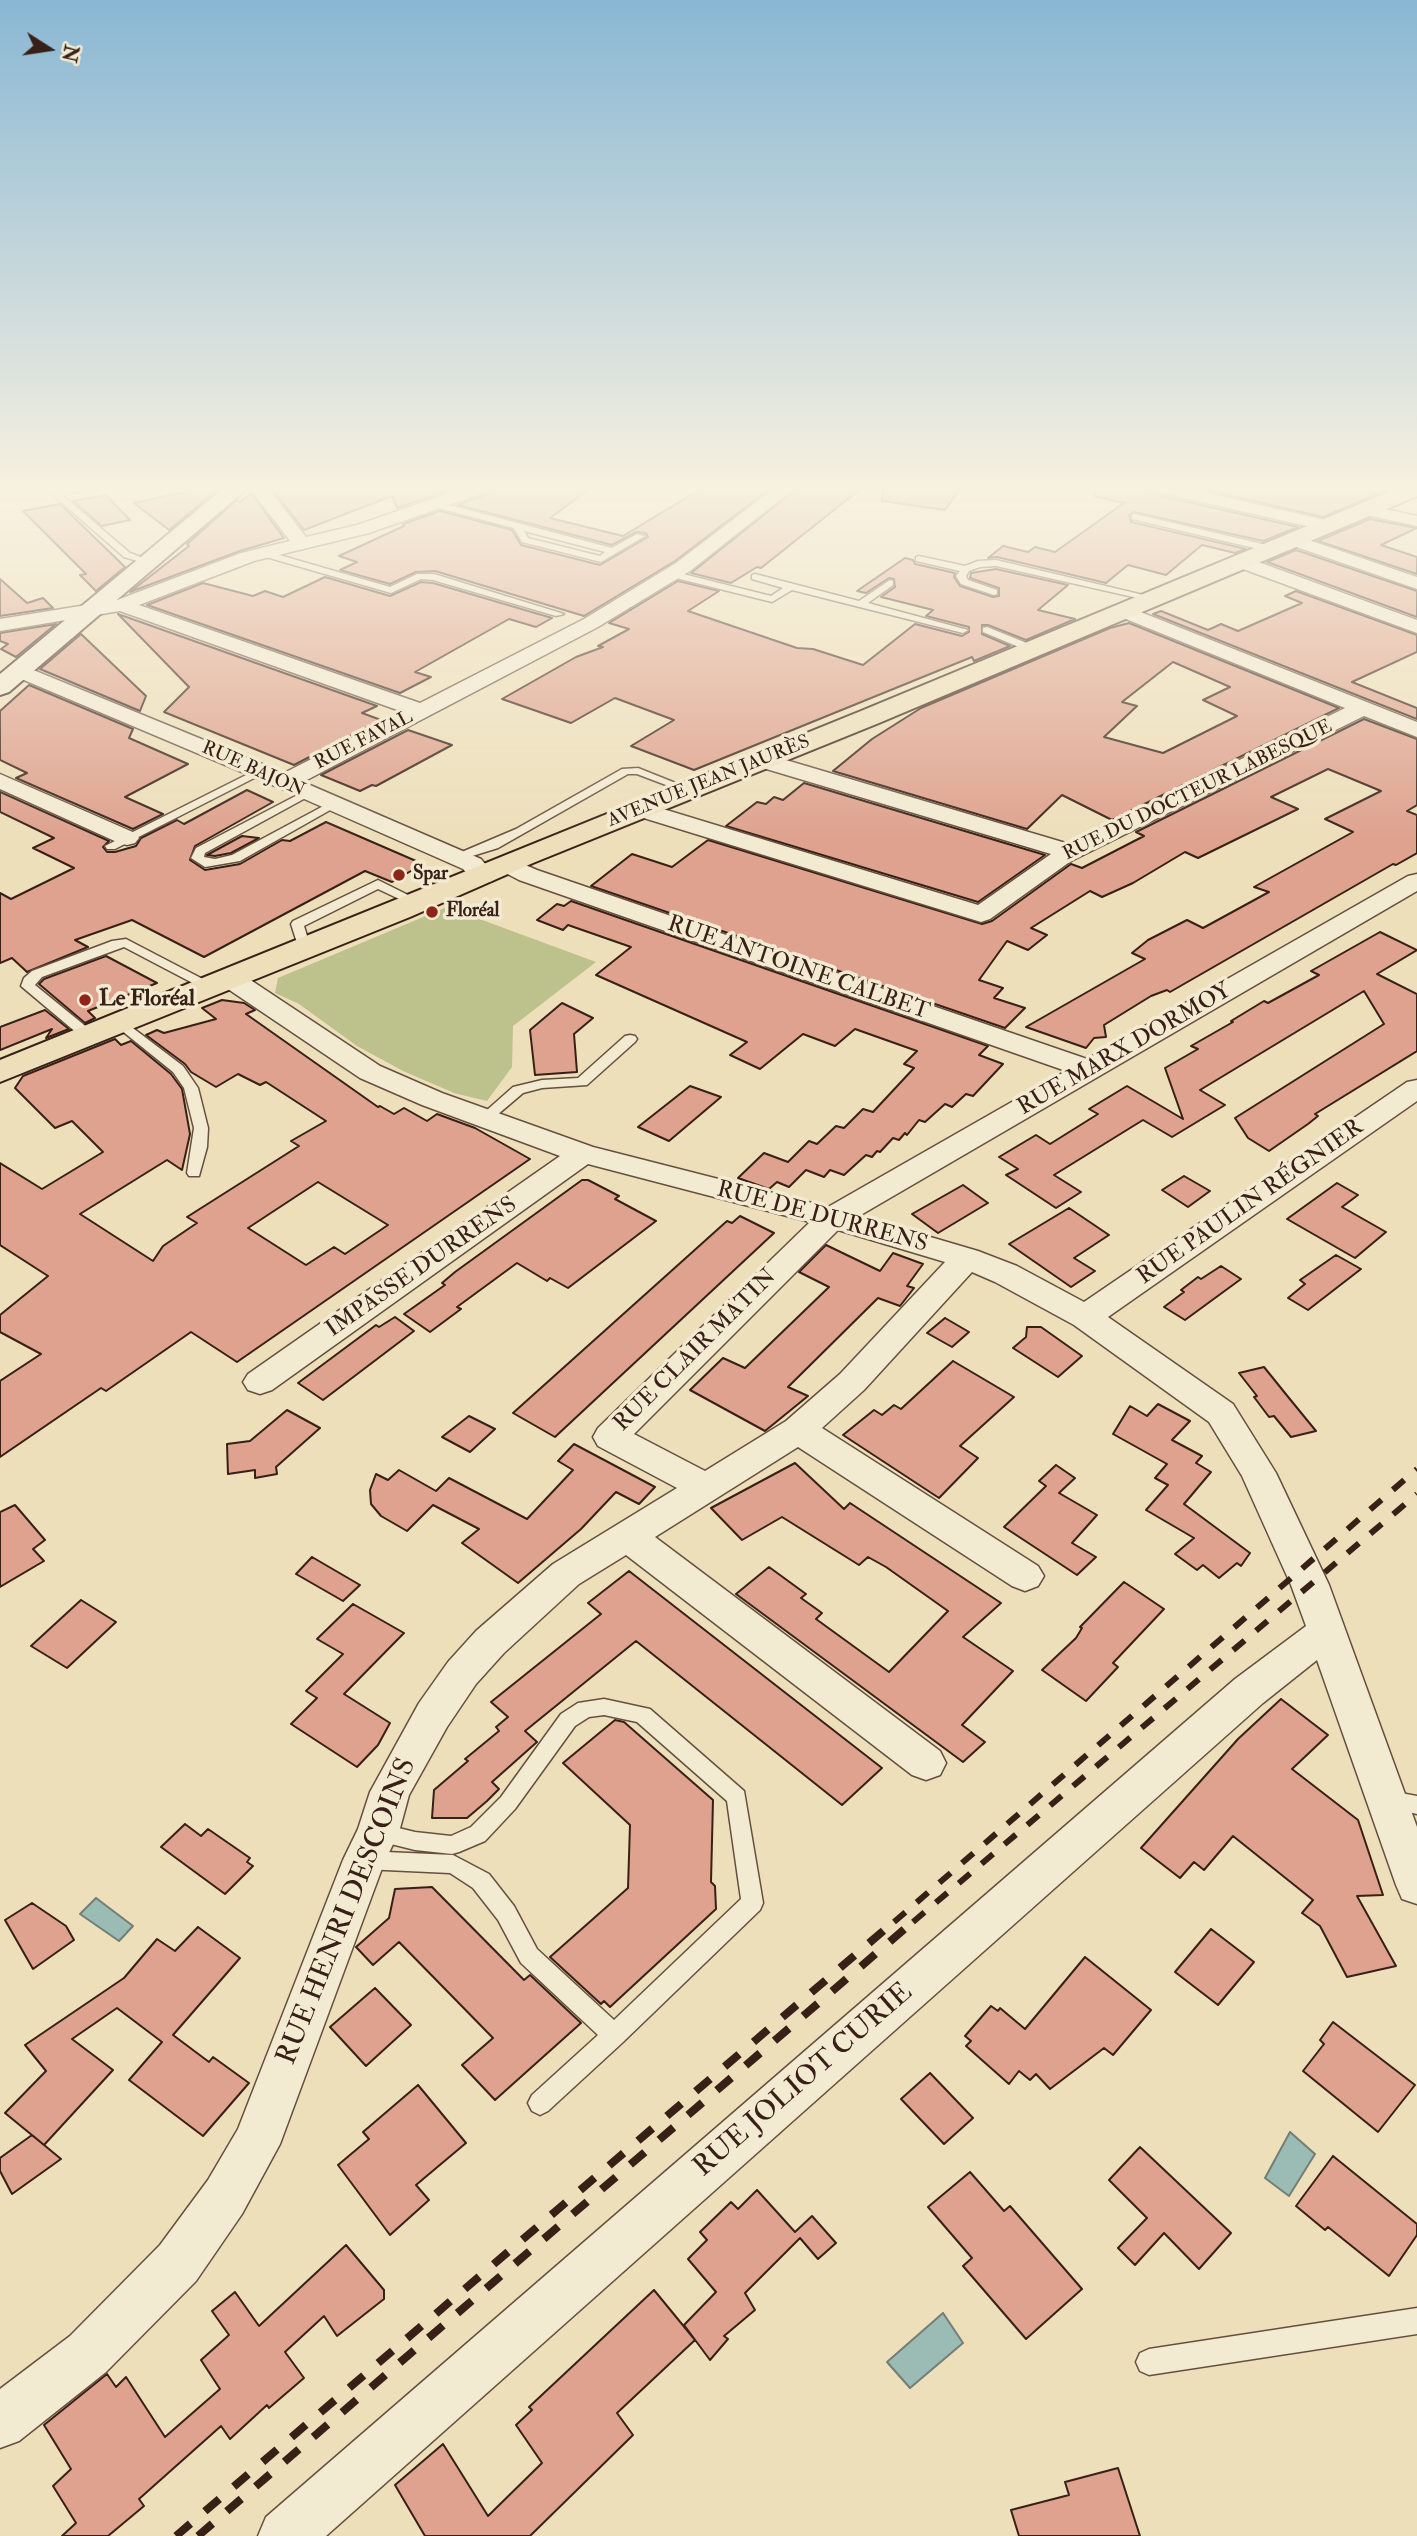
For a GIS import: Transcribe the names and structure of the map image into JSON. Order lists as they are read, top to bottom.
{
  "streets": {
    "main road": ["AVENUE JEAN JAURÈS"],
    "street": [
      "RUE FAVAL",
      "RUE BAJON",
      "RUE DU DOCTEUR LABESQUE",
      "RUE ANTOINE CALBET",
      "RUE MARX DORMOY",
      "RUE PAULIN RÉGNIER",
      "RUE DE DURRENS",
      "IMPASSE DURRENS",
      "RUE CLAIR MATIN",
      "RUE HENRI DESCOINS",
      "RUE JOLIOT CURIE"
    ]
  },
  "crossings": [
    ["RUE FAVAL", "RUE BAJON"],
    ["RUE BAJON", "AVENUE JEAN JAURÈS"],
    ["RUE BAJON", "RUE ANTOINE CALBET"],
    ["AVENUE JEAN JAURÈS", "RUE DU DOCTEUR LABESQUE"],
    ["AVENUE JEAN JAURÈS", "RUE ANTOINE CALBET"],
    ["AVENUE JEAN JAURÈS", "RUE DE DURRENS"],
    ["RUE ANTOINE CALBET", "RUE MARX DORMOY"],
    ["RUE MARX DORMOY", "RUE DE DURRENS"],
    ["RUE MARX DORMOY", "RUE CLAIR MATIN"],
    ["RUE PAULIN RÉGNIER", "RUE DE DURRENS"],
    ["RUE DE DURRENS", "IMPASSE DURRENS"],
    ["RUE DE DURRENS", "RUE CLAIR MATIN"],
    ["RUE DE DURRENS", "RUE HENRI DESCOINS"],
    ["RUE DE DURRENS", "RUE JOLIOT CURIE"],
    ["RUE CLAIR MATIN", "RUE HENRI DESCOINS"]
  ],
  "places": ["Spar", "Floréal", "Le Floréal"],
  "north": "right"
}
